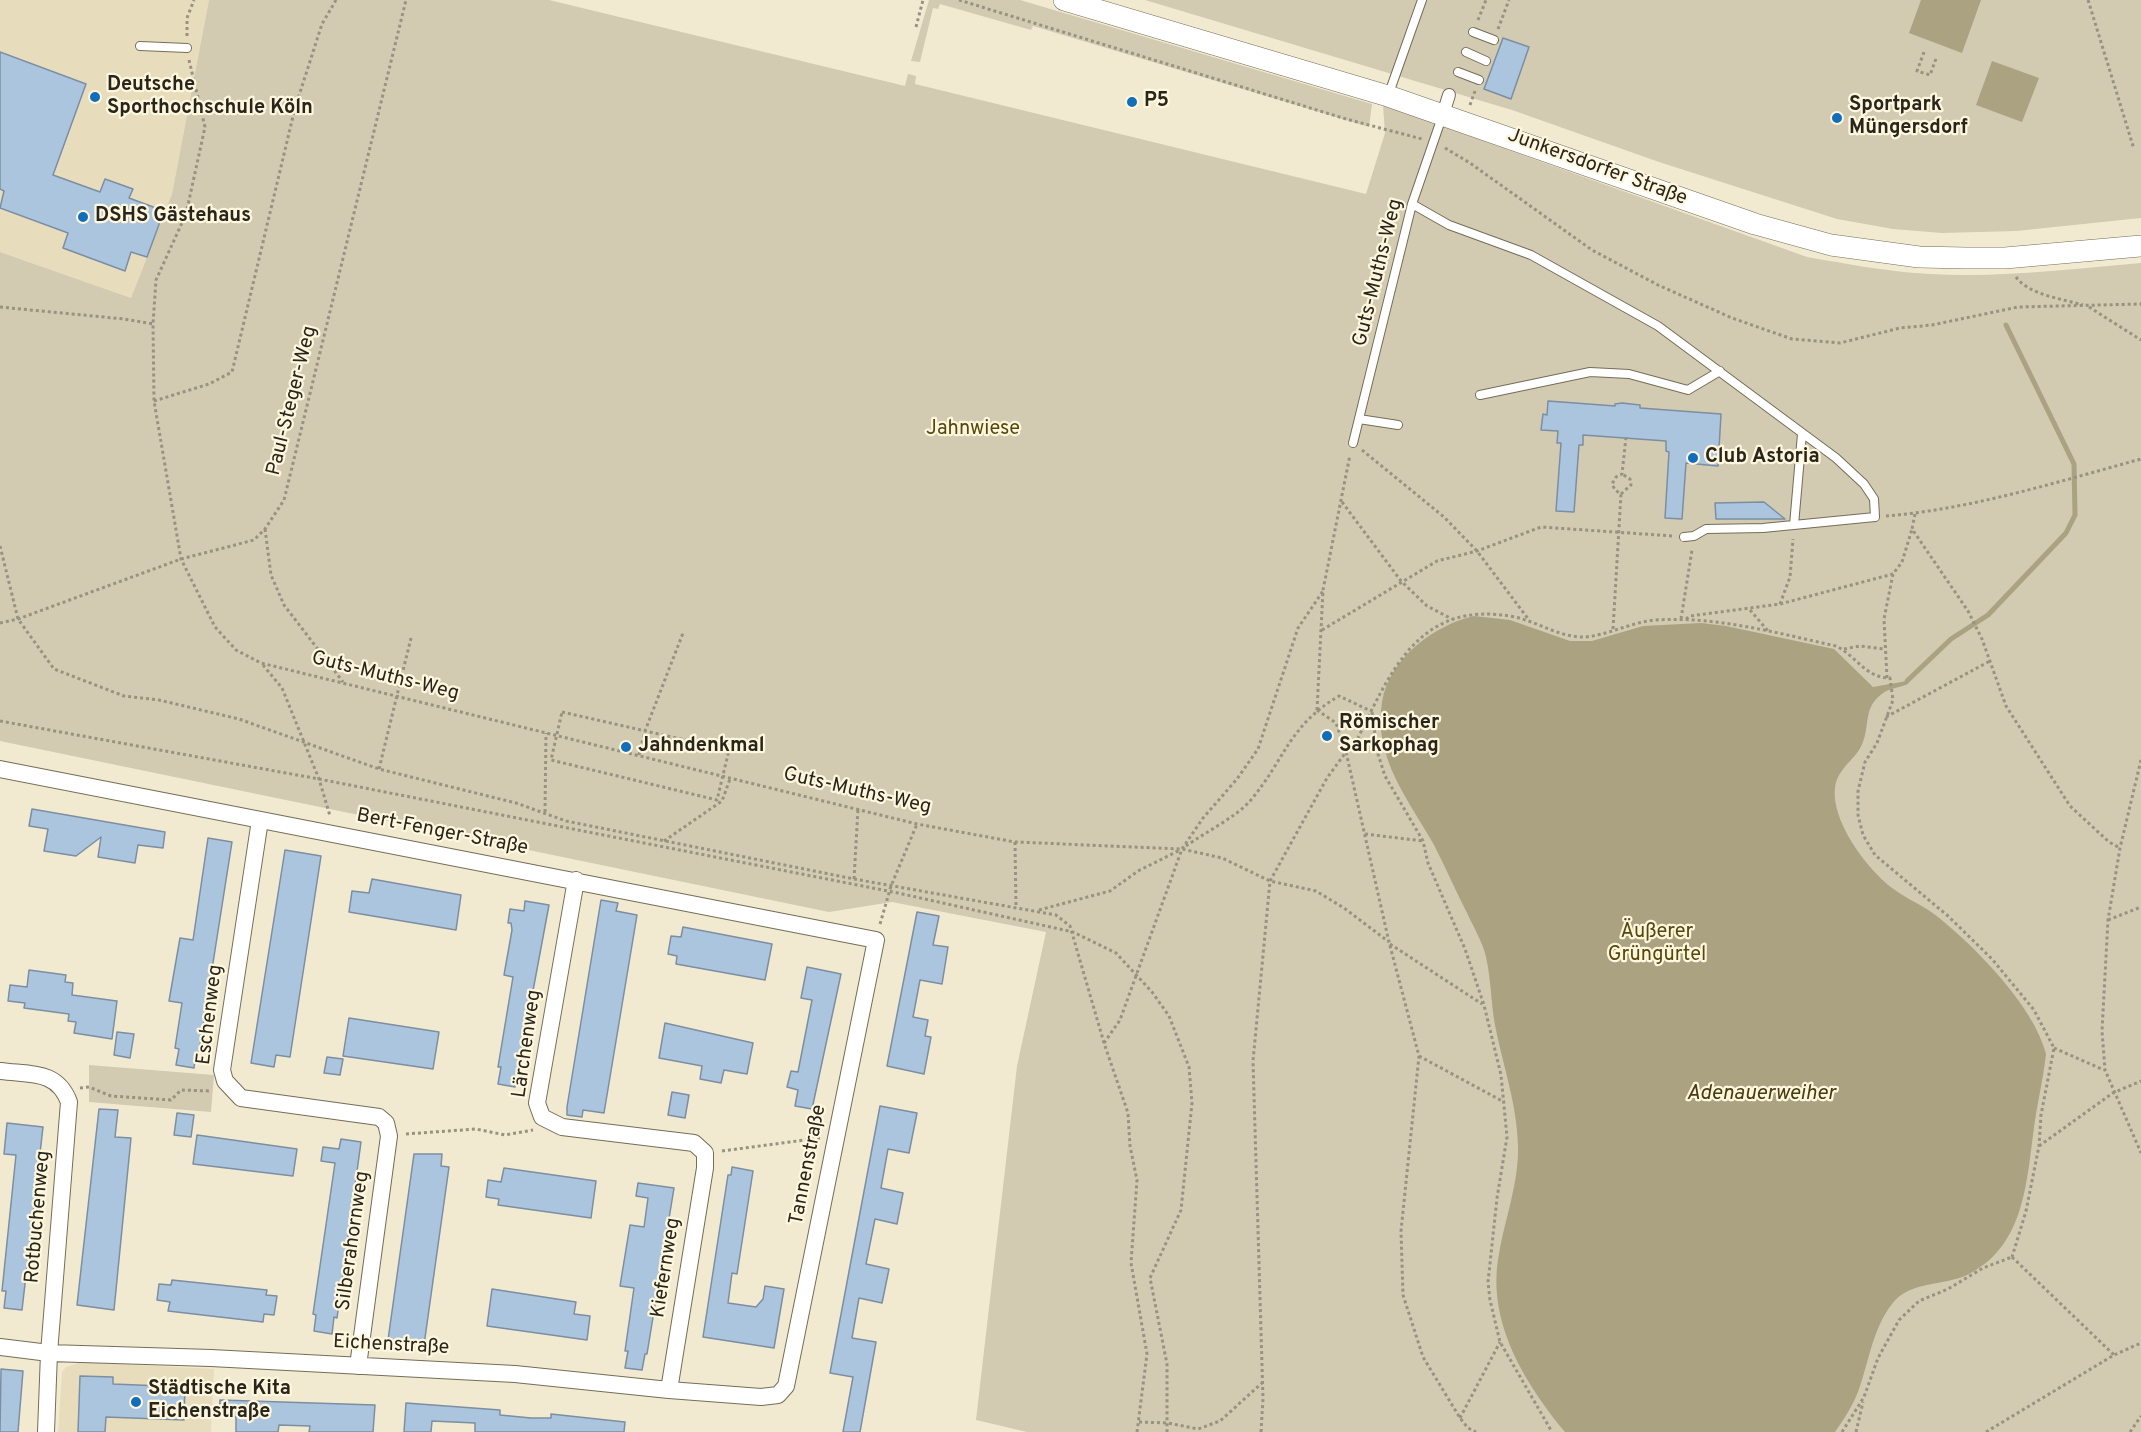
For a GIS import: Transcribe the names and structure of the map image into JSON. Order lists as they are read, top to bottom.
{
  "streets": {
    "street": [
      "Junkersdorfer Straße",
      "Bert-Fenger-Straße",
      "Eschenweg",
      "Lärchenweg",
      "Tannenstraße",
      "Rotbuchenweg",
      "Silberahornweg",
      "Kiefernweg",
      "Eichenstraße"
    ],
    "lane": ["Guts-Muths-Weg"],
    "path": ["Paul-Steger-Weg"]
  },
  "crossings": [
    ["Junkersdorfer Straße", "Guts-Muths-Weg"],
    ["Guts-Muths-Weg", "Paul-Steger-Weg"],
    ["Bert-Fenger-Straße", "Eschenweg"],
    ["Bert-Fenger-Straße", "Lärchenweg"],
    ["Bert-Fenger-Straße", "Tannenstraße"],
    ["Eschenweg", "Silberahornweg"],
    ["Lärchenweg", "Kiefernweg"],
    ["Tannenstraße", "Eichenstraße"],
    ["Rotbuchenweg", "Eichenstraße"],
    ["Silberahornweg", "Eichenstraße"],
    ["Kiefernweg", "Eichenstraße"]
  ],
  "water": ["Adenauerweiher"],
  "parks": ["Jahnwiese", "Äußerer Grüngürtel"],
  "places": [
    "Deutsche Sporthochschule Köln",
    "P5",
    "Sportpark Müngersdorf",
    "DSHS Gästehaus",
    "Club Astoria",
    "Römischer Sarkophag",
    "Jahndenkmal",
    "Städtische Kita Eichenstraße"
  ]
}
